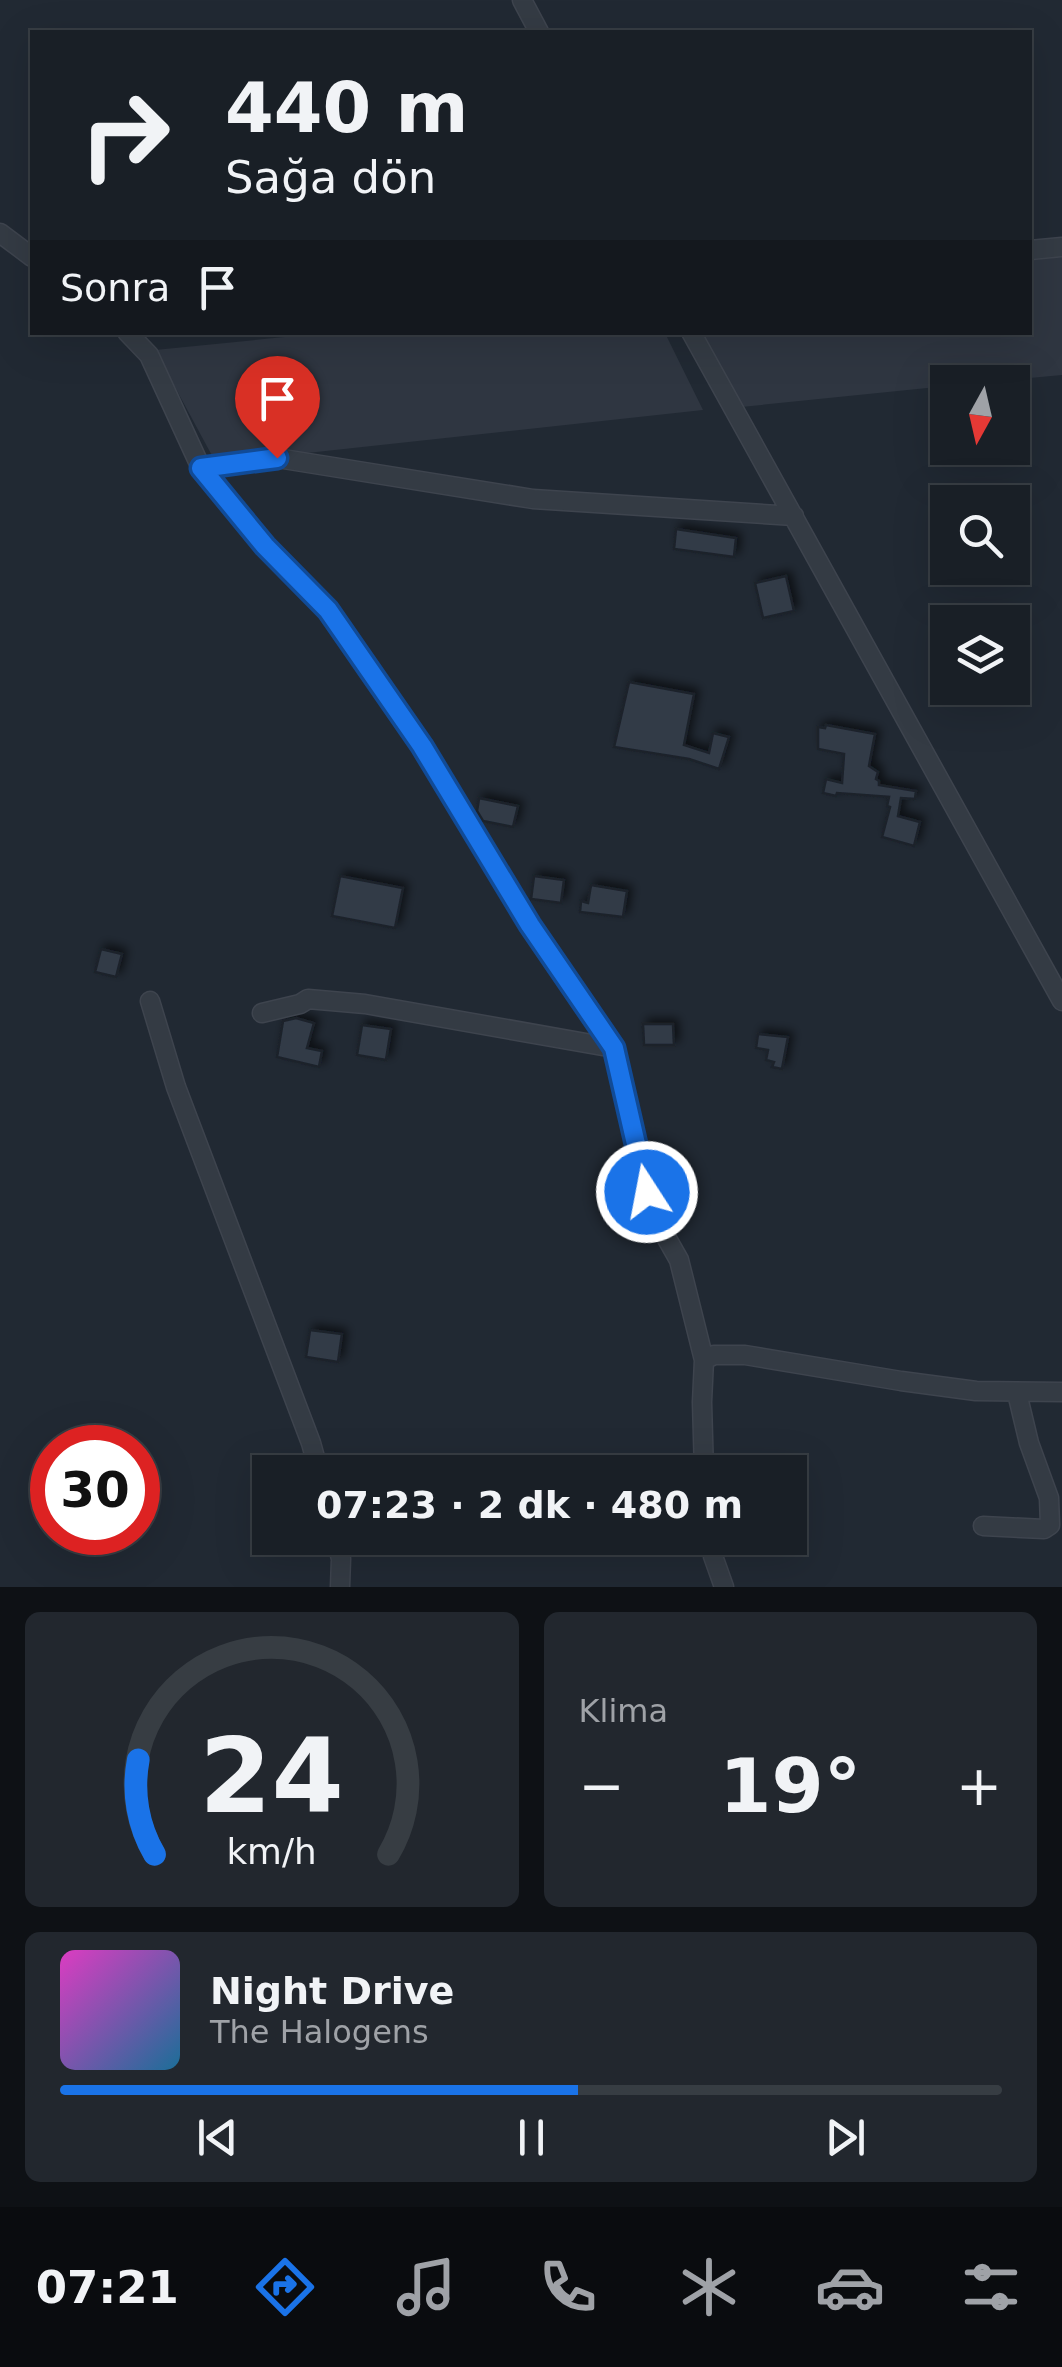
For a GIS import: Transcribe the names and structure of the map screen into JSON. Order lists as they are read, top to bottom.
{
  "north": "bottom",
  "page": {
    "turn": ["440 m", "Sağa dön"],
    "then": "Sonra",
    "limit": "30",
    "trip": "07:23 · 2 dk · 480 m",
    "tile": "Klima",
    "heat": ["−", "19°", "+"],
    "song": ["Night Drive", "The Halogens"],
    "tabs": "07:21",
    "gauge": ["24", "km/h"]
  }
}
